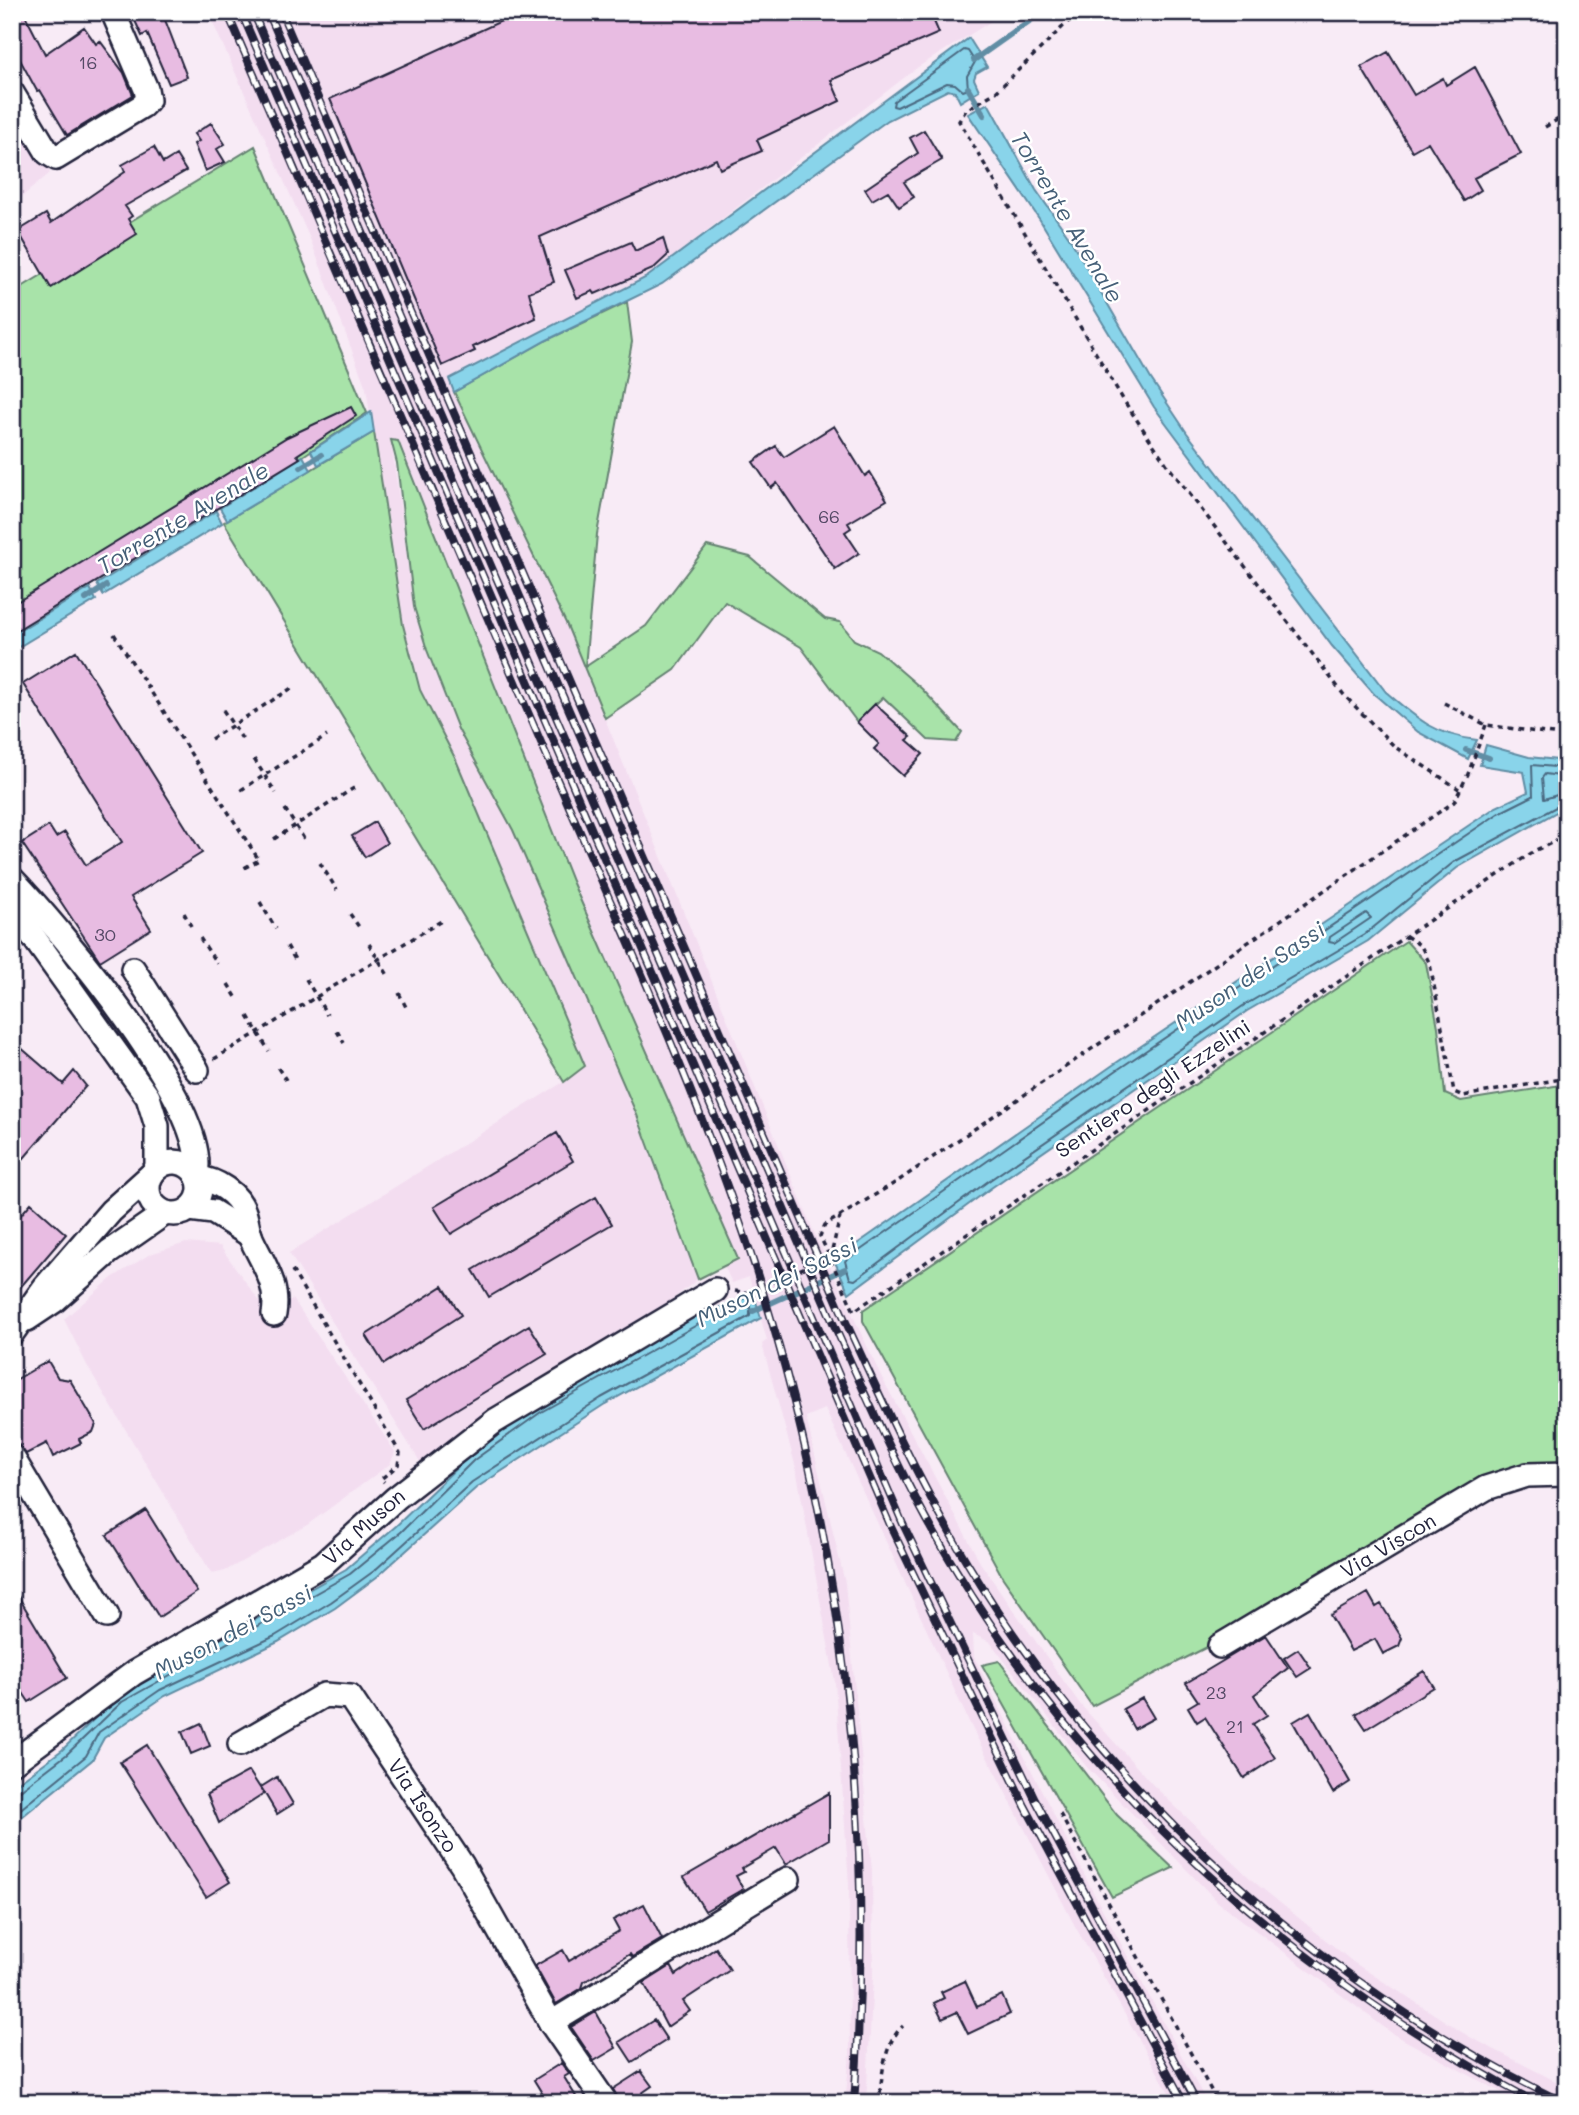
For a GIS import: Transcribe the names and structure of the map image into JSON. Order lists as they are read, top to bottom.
{
  "streets": {
    "street": ["Via Muson", "Via Viscon", "Via Isonzo"],
    "path": ["Sentiero degli Ezzelini"]
  },
  "water": ["Torrente Avenale", "Muson dei Sassi"],
  "house_numbers": [
    "16",
    "66",
    "30",
    "23",
    "21"
  ]
}
